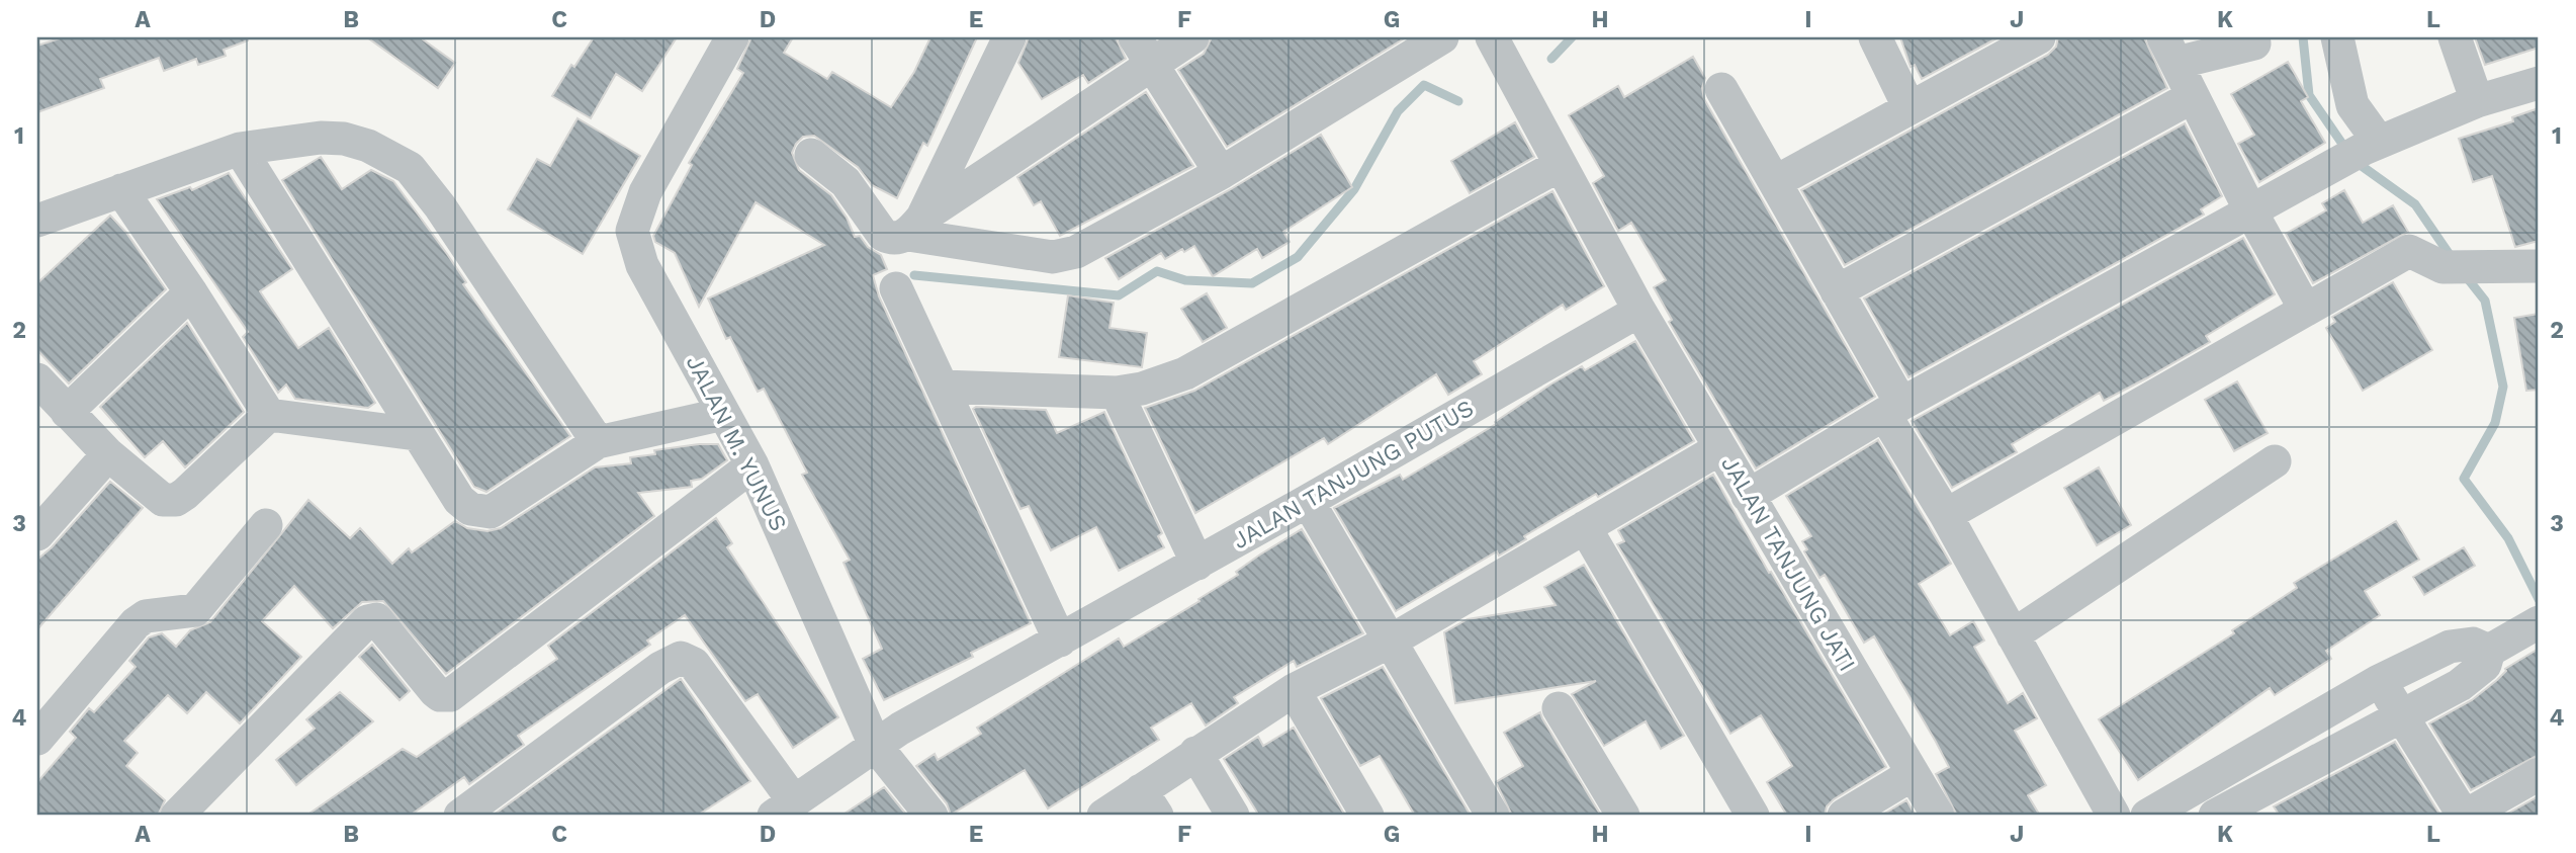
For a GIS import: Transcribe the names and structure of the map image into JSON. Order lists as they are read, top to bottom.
{
  "streets": {
    "street": ["JALAN M. YUNUS", "JALAN TANJUNG PUTUS", "JALAN TANJUNG JATI"]
  },
  "crossings": [
    ["JALAN M. YUNUS", "JALAN TANJUNG PUTUS"],
    ["JALAN TANJUNG PUTUS", "JALAN TANJUNG JATI"]
  ],
  "grid": {
    "columns": [
      "A",
      "B",
      "C",
      "D",
      "E",
      "F",
      "G",
      "H",
      "I",
      "J",
      "K",
      "L"
    ],
    "rows": [
      "1",
      "2",
      "3",
      "4"
    ]
  }
}
